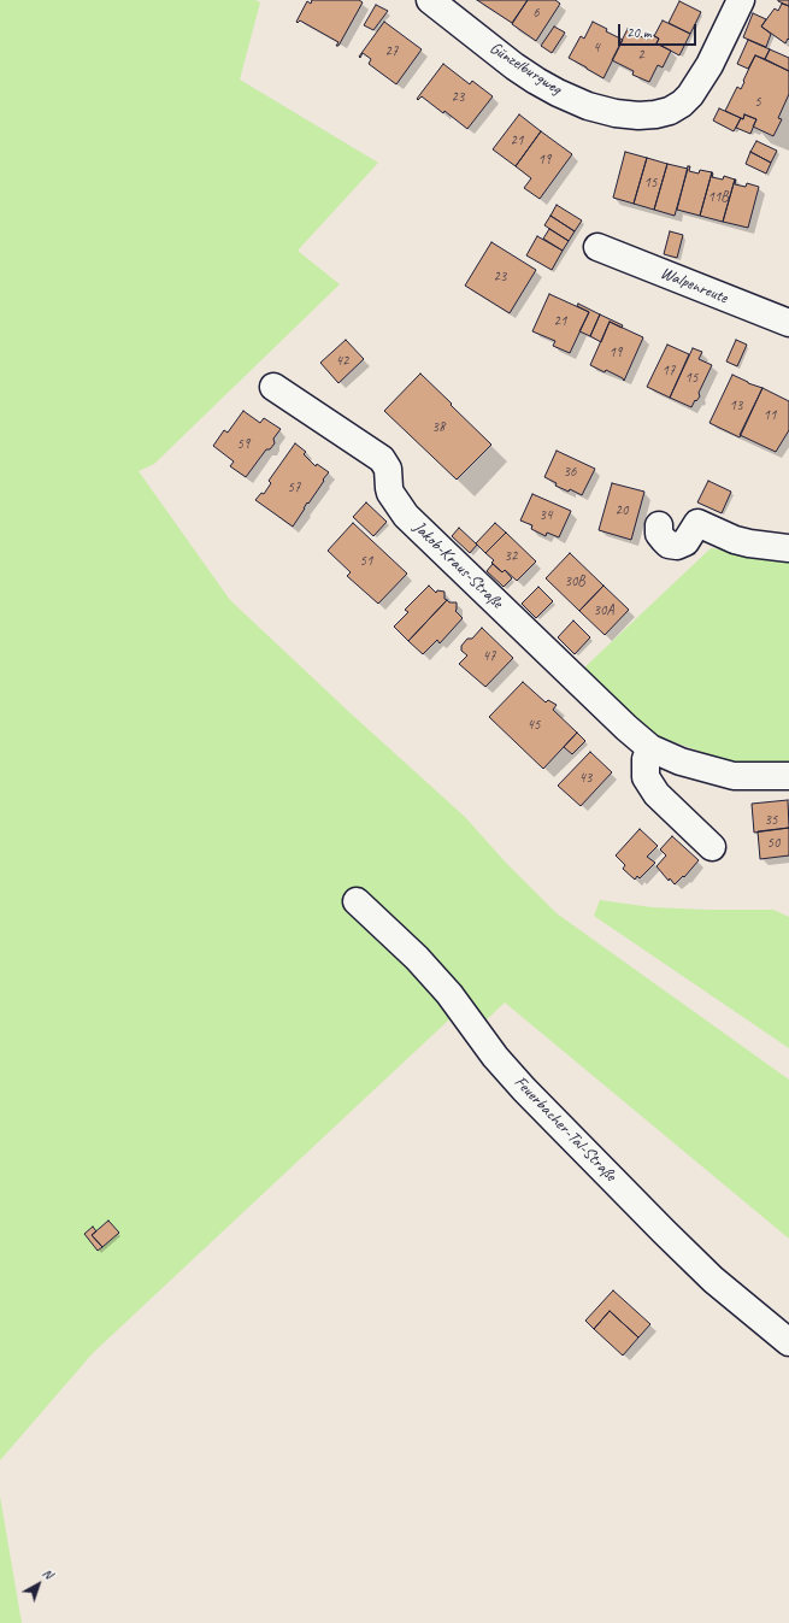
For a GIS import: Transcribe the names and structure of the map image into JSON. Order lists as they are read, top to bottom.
{
  "streets": {
    "street": [
      "Günzelburgweg",
      "Walpenreute",
      "Jakob-Kraus-Straße",
      "Feuerbacher-Tal-Straße"
    ]
  },
  "house_numbers": [
    "6",
    "4",
    "27",
    "2",
    "23",
    "5",
    "21",
    "19",
    "15",
    "11B",
    "23",
    "21",
    "19",
    "42",
    "17",
    "15",
    "13",
    "11",
    "38",
    "59",
    "36",
    "57",
    "20",
    "34",
    "32",
    "51",
    "30B",
    "30A",
    "47",
    "45",
    "43",
    "35",
    "50"
  ],
  "scale_bar": "20 m",
  "north": "top right"
}
